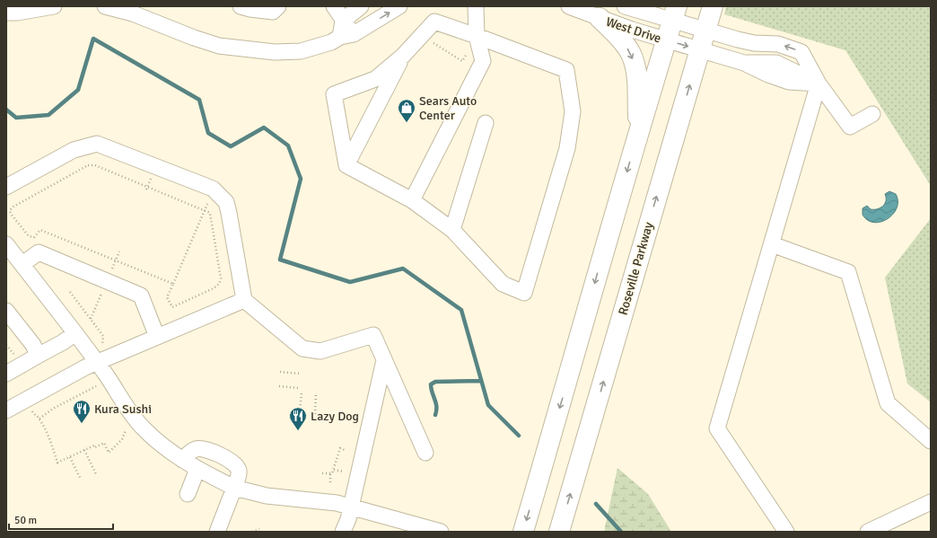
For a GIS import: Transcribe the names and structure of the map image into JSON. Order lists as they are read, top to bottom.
{
  "streets": {
    "main road": ["Roseville Parkway"],
    "street": ["West Drive"]
  },
  "crossings": [
    ["West Drive", "Roseville Parkway"]
  ],
  "places": {
    "shop": ["Sears Auto Center"],
    "restaurant": ["Kura Sushi", "Lazy Dog"]
  },
  "scale_bar": "50 m"
}
